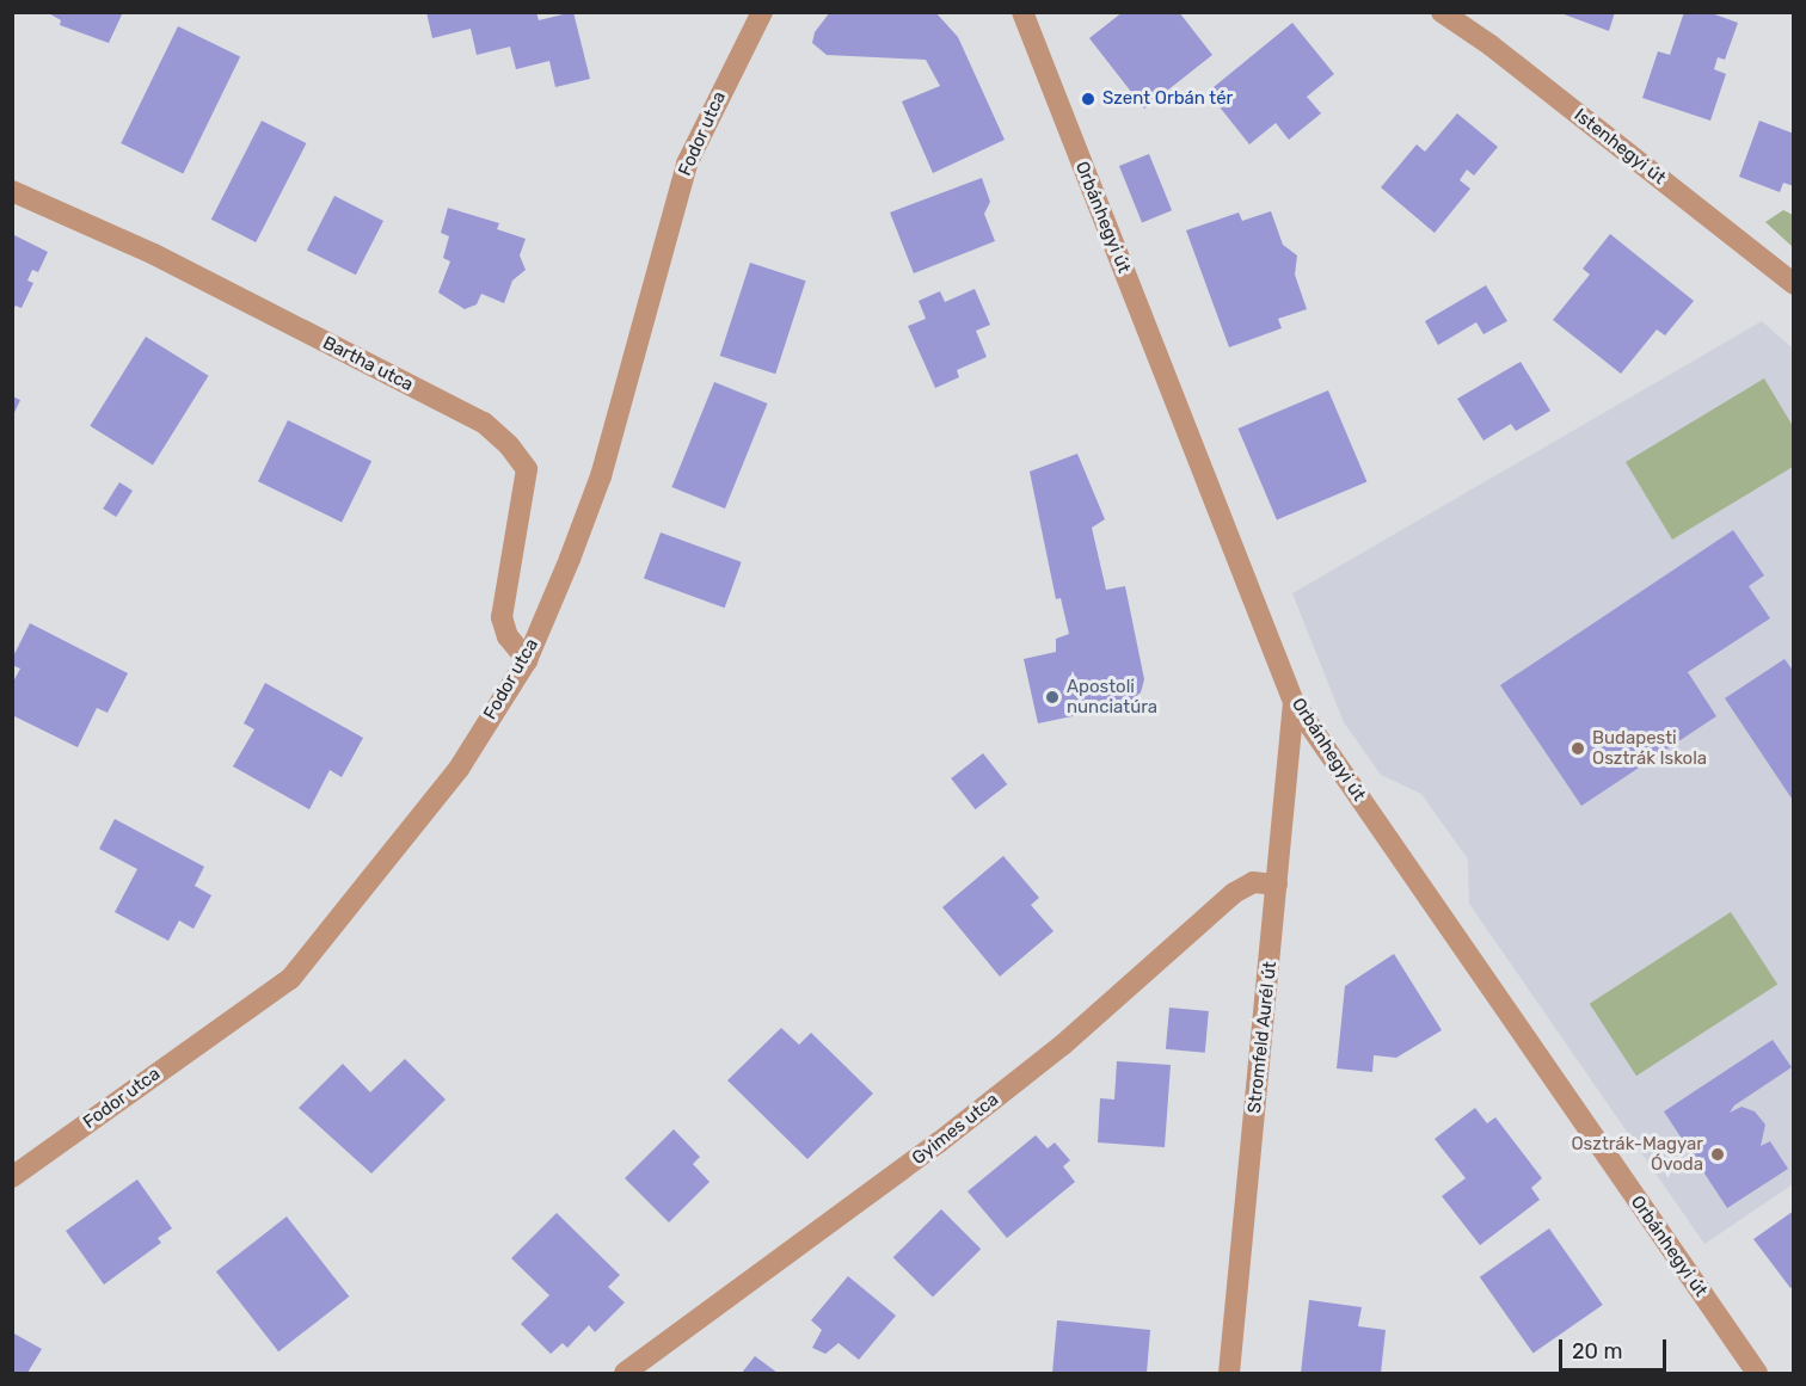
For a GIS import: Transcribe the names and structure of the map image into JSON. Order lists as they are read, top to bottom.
{
  "streets": {
    "street": [
      "Fodor utca",
      "Istenhegyi út",
      "Orbánhegyi út",
      "Bartha utca",
      "Stromfeld Aurél út",
      "Gyimes utca"
    ]
  },
  "crossings": [
    ["Fodor utca", "Bartha utca"],
    ["Orbánhegyi út", "Stromfeld Aurél út"],
    ["Stromfeld Aurél út", "Gyimes utca"]
  ],
  "places": [
    "Szent Orbán tér",
    "Apostoli nunciatúra",
    "Budapesti Osztrák Iskola",
    "Osztrák-Magyar Óvoda"
  ],
  "scale_bar": "20 m"
}
